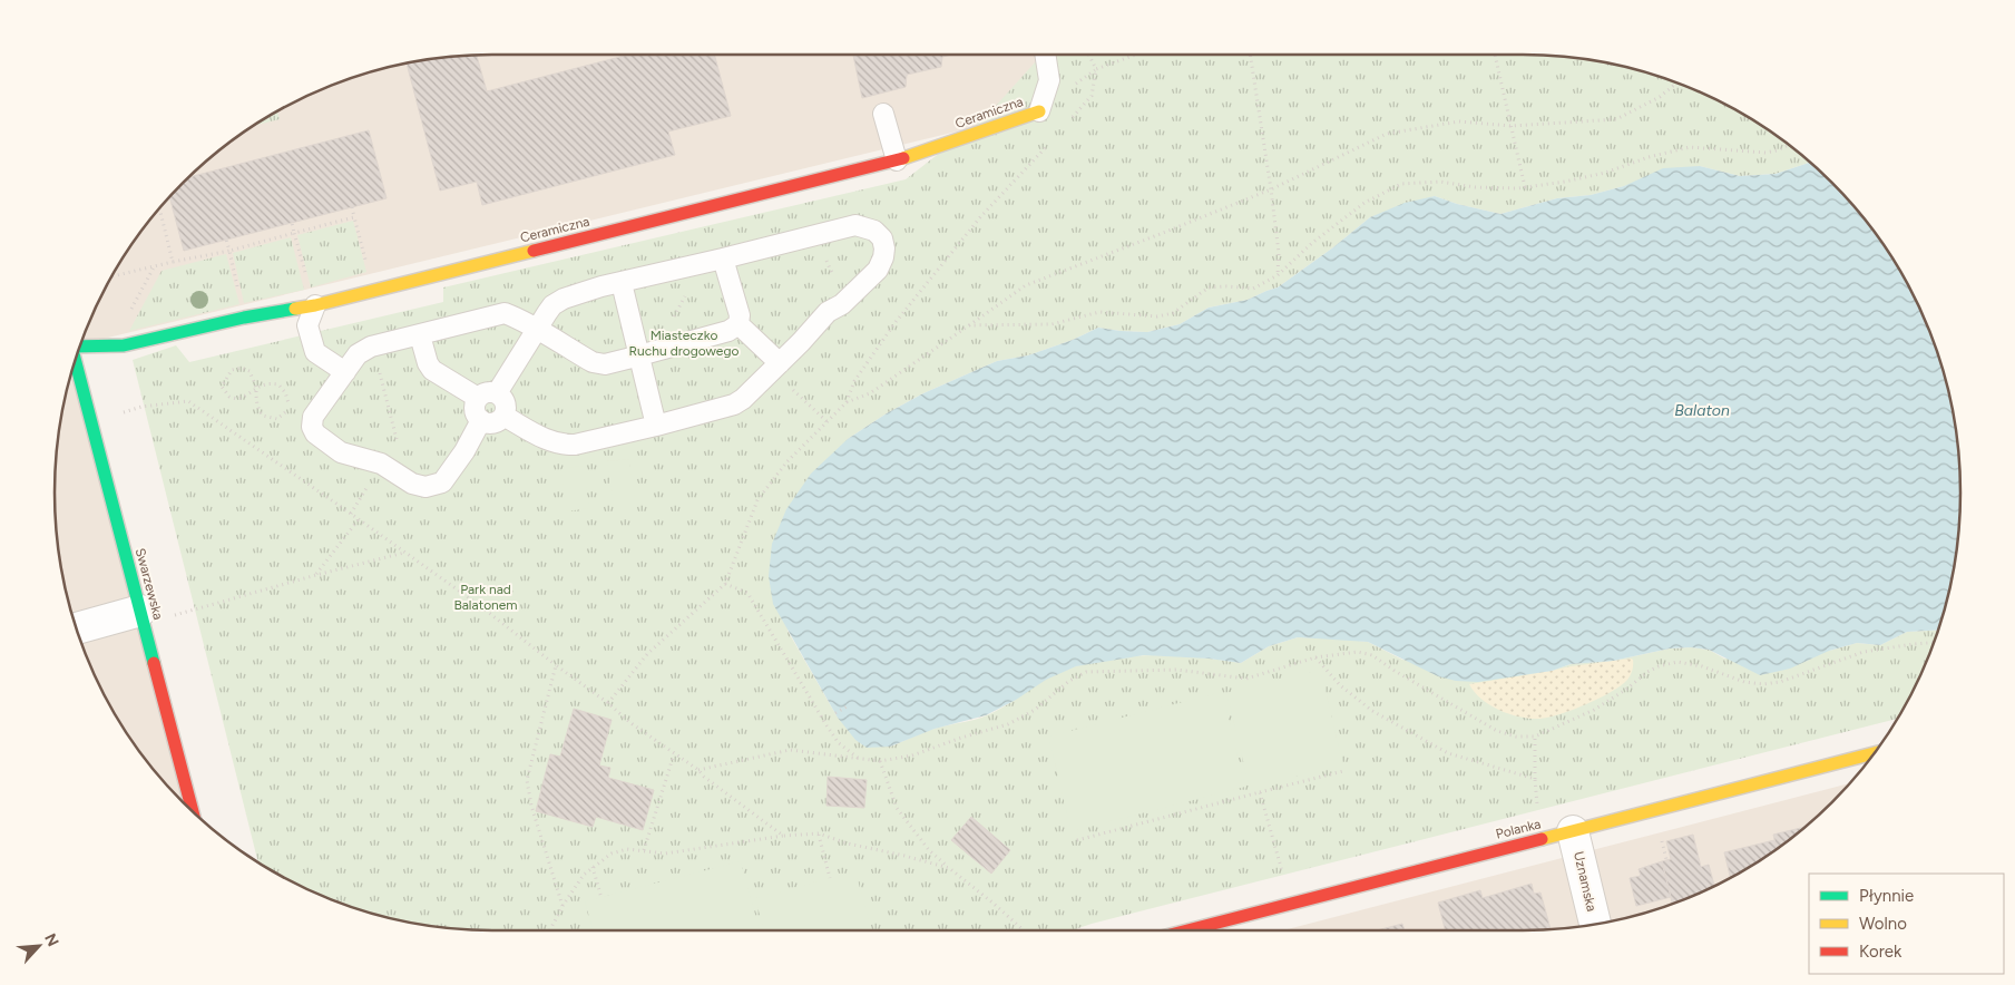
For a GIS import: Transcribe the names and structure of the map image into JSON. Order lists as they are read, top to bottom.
{
  "streets": {
    "street": [
      "Ceramiczna",
      "Swarzewska",
      "Polanka",
      "Uznamska"
    ]
  },
  "crossings": [
    ["Polanka", "Uznamska"]
  ],
  "water": ["Balaton"],
  "parks": ["Miasteczko Ruchu drogowego", "Park nad Balatonem"],
  "legend": ["Płynnie", "Wolno", "Korek"],
  "north": "top right"
}
